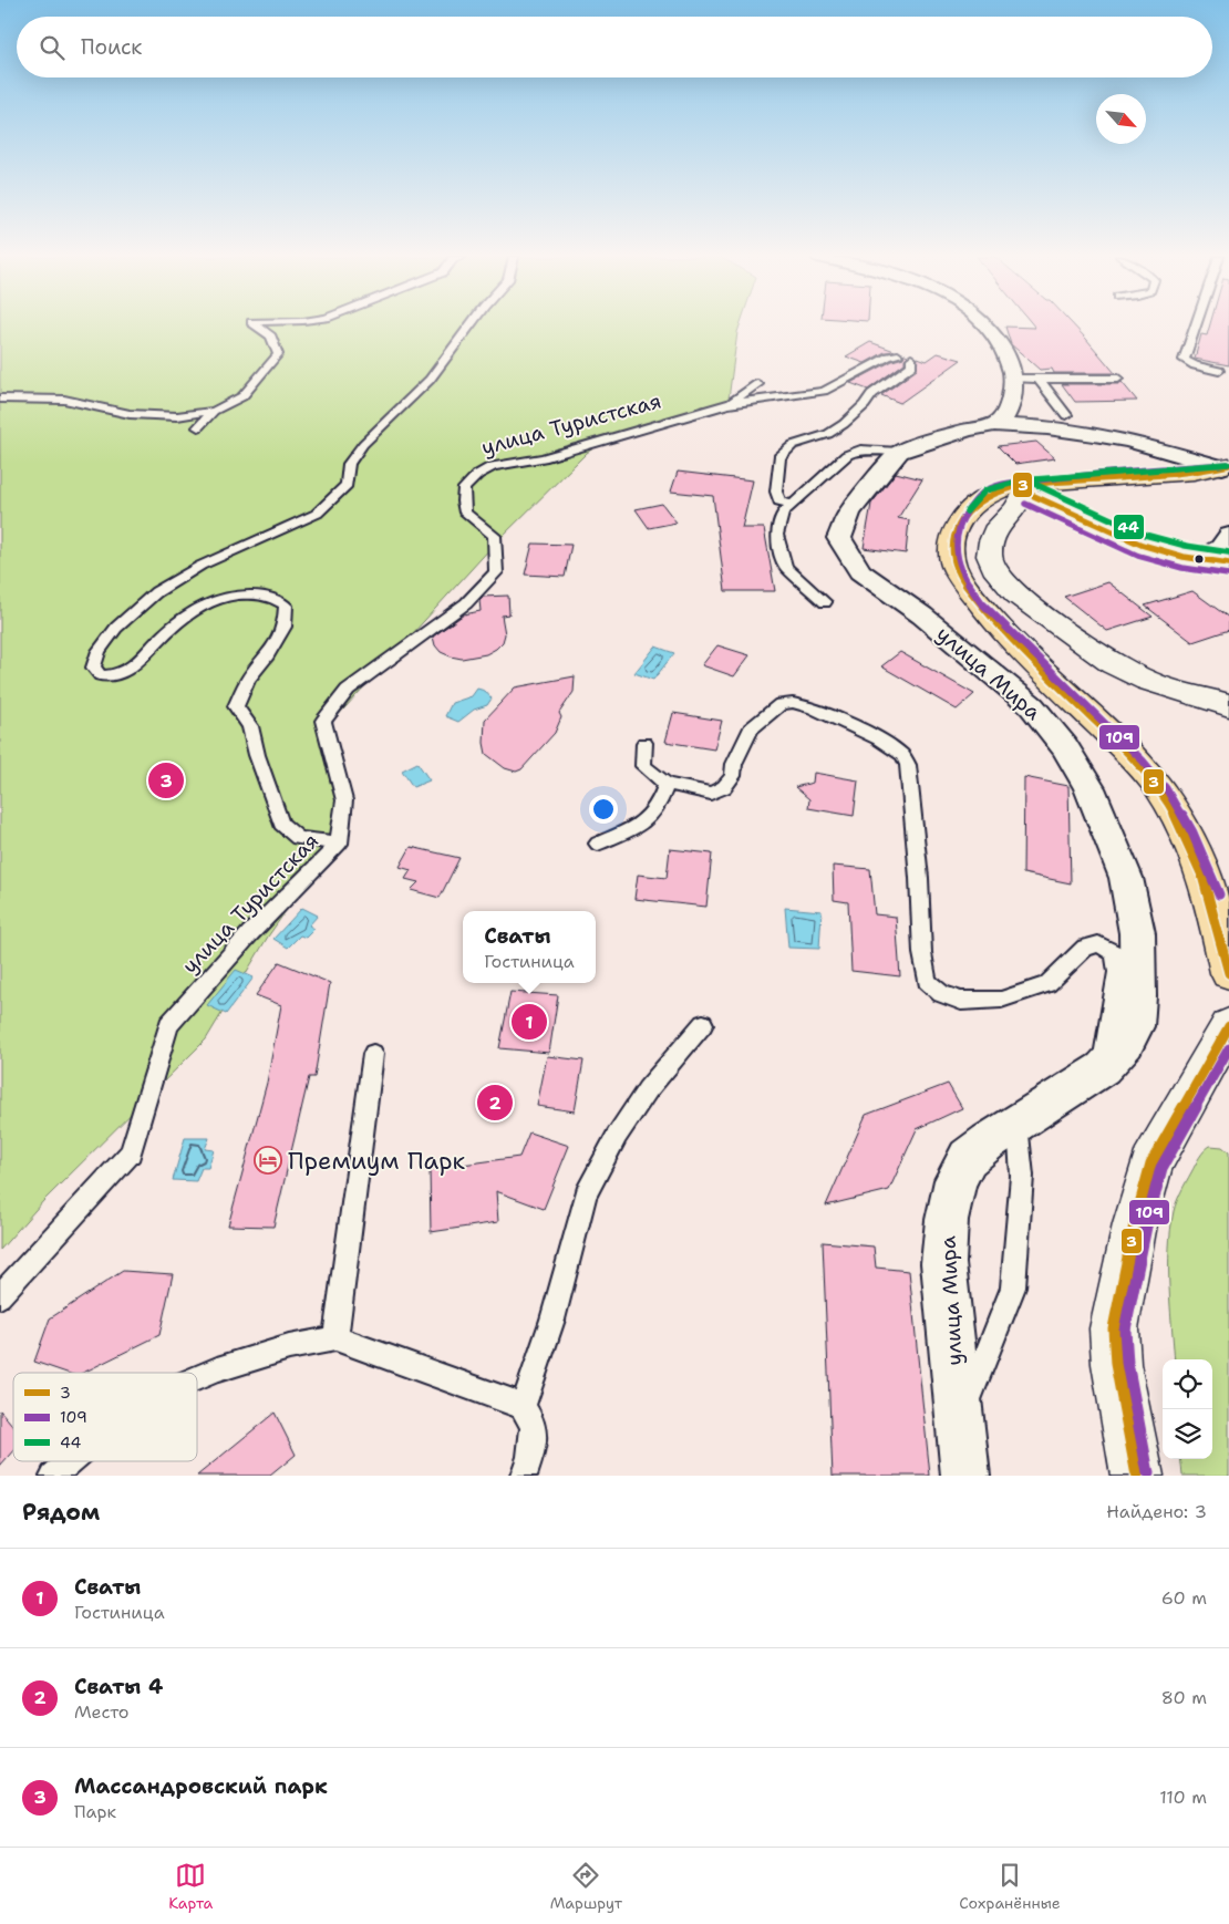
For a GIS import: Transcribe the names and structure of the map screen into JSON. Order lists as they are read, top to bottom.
{
  "streets": {
    "street": ["улица Мира"],
    "lane": ["улица Туристская"]
  },
  "places": {
    "hotel": ["Премиум Парк"]
  },
  "lines": ["transit line 109", "transit line 44", "transit line 3"],
  "legend": ["3", "109", "44"],
  "north": "bottom right",
  "page": {
    "search": "Поиск",
    "pins": ["3", "1", "2"],
    "popup": ["Сваты", "Гостиница"],
    "heading": ["Рядом", "Найдено: 3"],
    "list": [
      {
        "mark": "1",
        "name": "Сваты",
        "note": "Гостиница",
        "value": "60 m"
      },
      {
        "mark": "2",
        "name": "Сваты 4",
        "note": "Место",
        "value": "80 m"
      },
      {
        "mark": "3",
        "name": "Массандровский парк",
        "note": "Парк",
        "value": "110 m"
      }
    ],
    "nav": ["Карта", "Маршрут", "Сохранённые"]
  }
}
